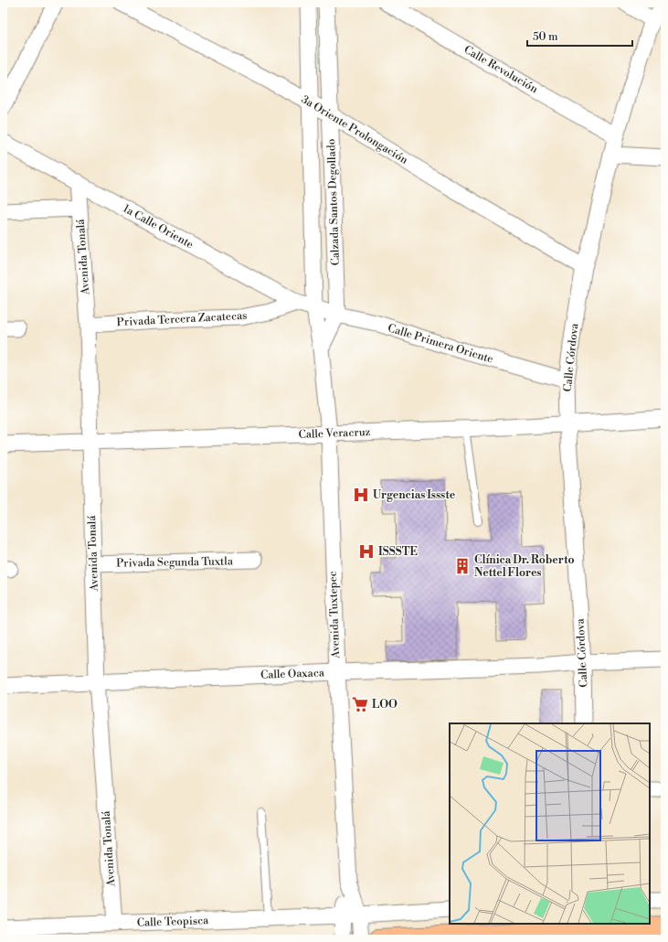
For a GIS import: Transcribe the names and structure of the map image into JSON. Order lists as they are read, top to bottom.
{
  "streets": {
    "street": [
      "Calle Revolución",
      "3a Oriente Prolongación",
      "Calzada Santos Degollado",
      "1a Calle Oriente",
      "Avenida Tonalá",
      "Privada Tercera Zacatecas",
      "Calle Primera Oriente",
      "Calle Córdova",
      "Calle Veracruz",
      "Privada Segunda Tuxtla",
      "Avenida Tuxtepec",
      "Calle Oaxaca",
      "Calle Teopisca"
    ]
  },
  "crossings": [
    ["Calle Revolución", "Calle Córdova"],
    ["3a Oriente Prolongación", "Calzada Santos Degollado"],
    ["3a Oriente Prolongación", "Calle Córdova"],
    ["Calzada Santos Degollado", "1a Calle Oriente"],
    ["Calzada Santos Degollado", "Calle Primera Oriente"],
    ["Calzada Santos Degollado", "Avenida Tuxtepec"],
    ["1a Calle Oriente", "Avenida Tonalá"],
    ["1a Calle Oriente", "Privada Tercera Zacatecas"],
    ["1a Calle Oriente", "Calle Primera Oriente"],
    ["1a Calle Oriente", "Avenida Tuxtepec"],
    ["Avenida Tonalá", "Privada Tercera Zacatecas"],
    ["Avenida Tonalá", "Calle Veracruz"],
    ["Avenida Tonalá", "Privada Segunda Tuxtla"],
    ["Avenida Tonalá", "Calle Oaxaca"],
    ["Avenida Tonalá", "Calle Teopisca"],
    ["Calle Primera Oriente", "Calle Córdova"],
    ["Calle Primera Oriente", "Avenida Tuxtepec"],
    ["Calle Córdova", "Calle Veracruz"],
    ["Calle Córdova", "Calle Oaxaca"],
    ["Calle Veracruz", "Avenida Tuxtepec"],
    ["Avenida Tuxtepec", "Calle Oaxaca"],
    ["Avenida Tuxtepec", "Calle Teopisca"]
  ],
  "places": {
    "hospital": ["Urgencias Issste", "ISSSTE"],
    "building": ["Clínica Dr. Roberto Nettel Flores"],
    "supermarket": ["LOO"]
  },
  "scale_bar": "50 m"
}
